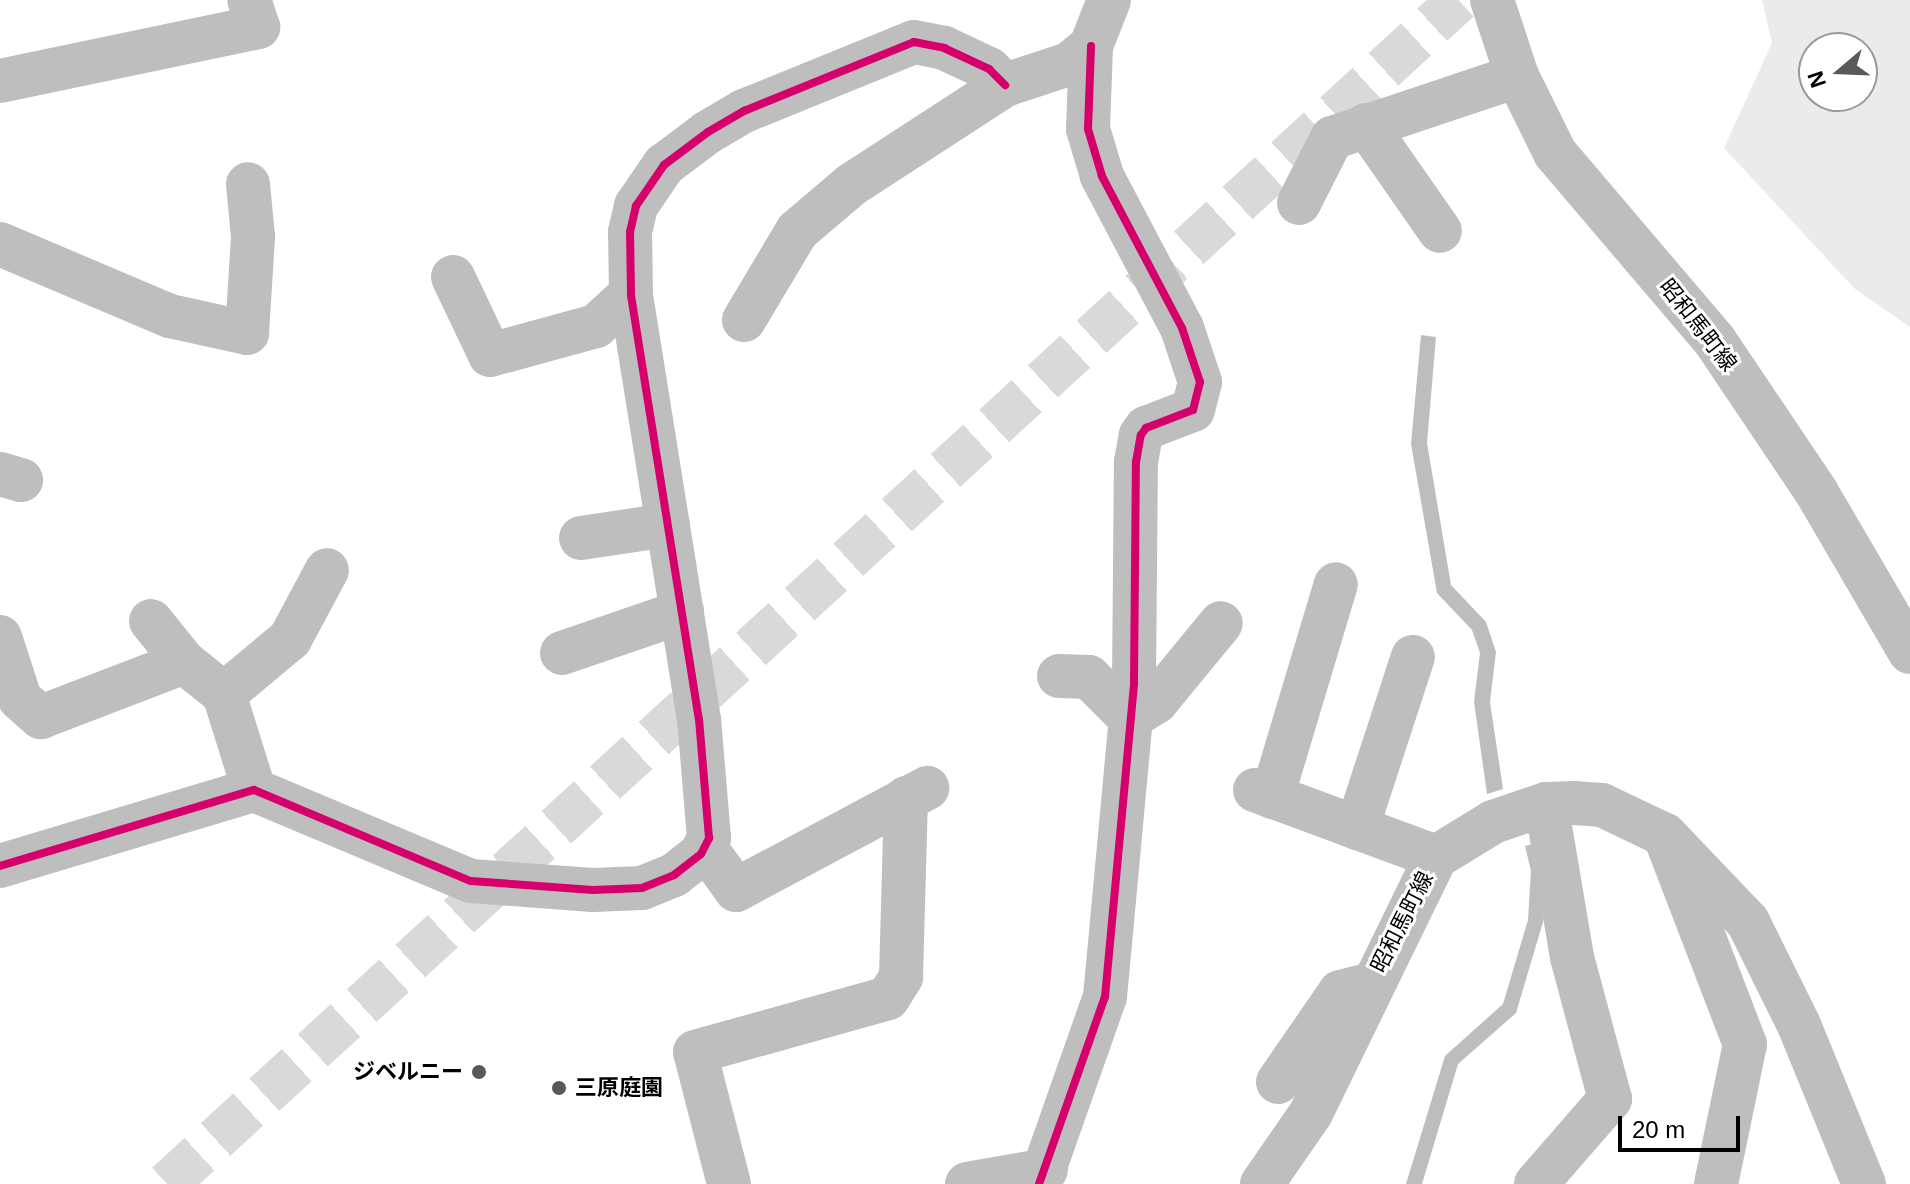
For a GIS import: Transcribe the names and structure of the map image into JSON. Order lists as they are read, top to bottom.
{
  "streets": {
    "street": ["昭和馬町線"]
  },
  "places": ["ジベルニー", "三原庭園"],
  "scale_bar": "20 m",
  "north": "left"
}
